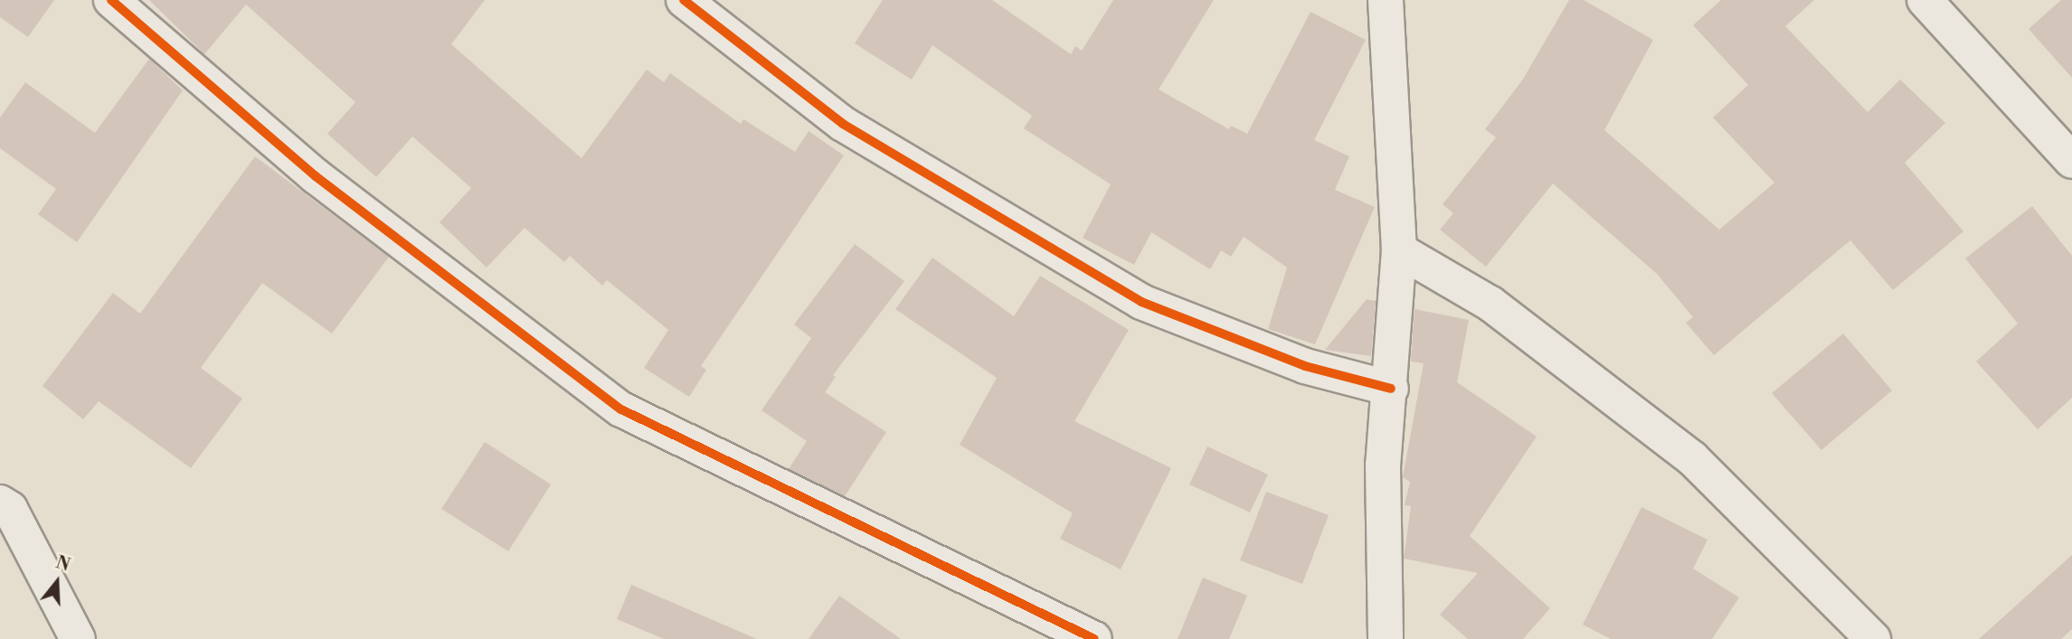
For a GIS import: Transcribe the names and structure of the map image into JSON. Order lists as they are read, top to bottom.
{
  "north": "top"
}
